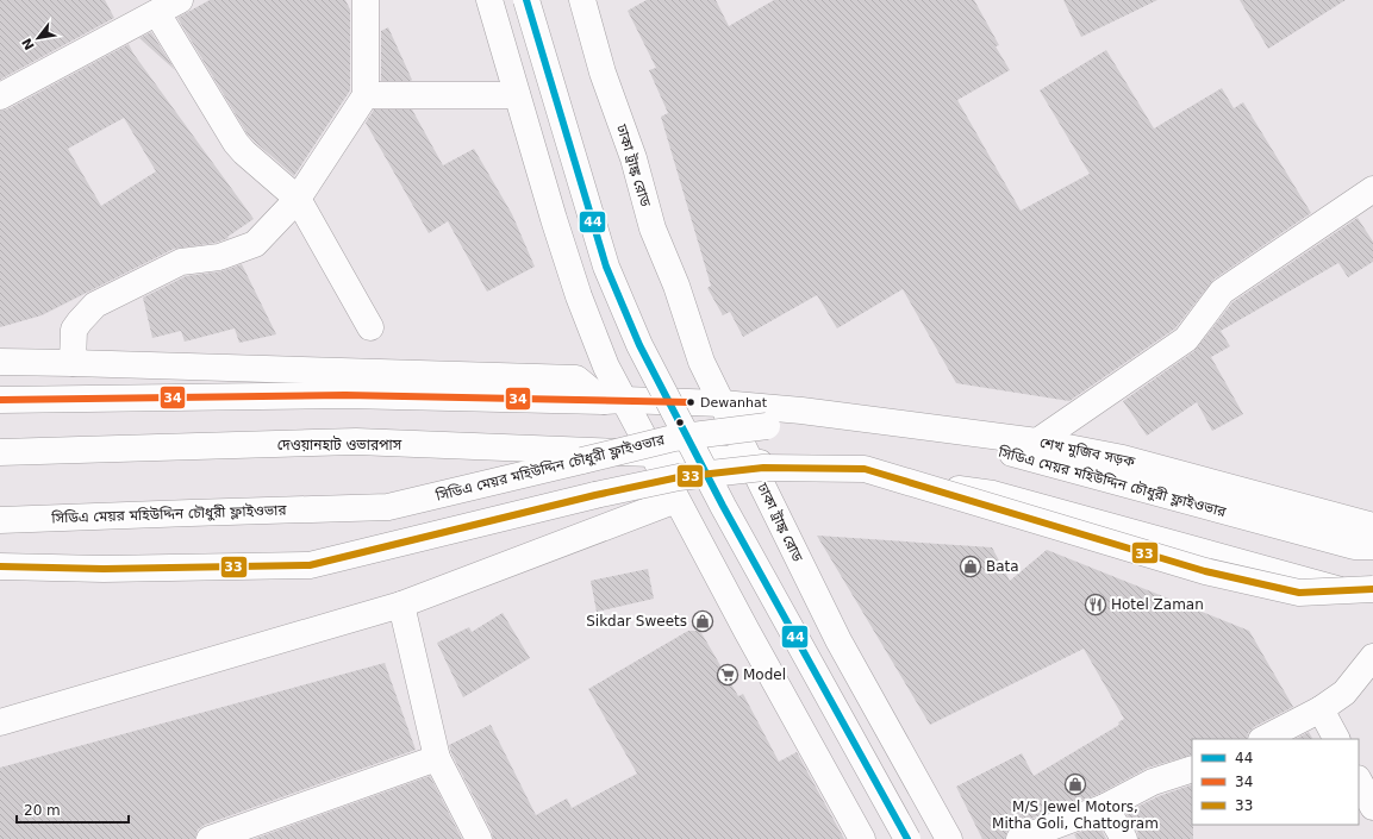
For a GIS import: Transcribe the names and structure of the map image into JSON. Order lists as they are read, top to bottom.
{
  "streets": {
    "main road": [
      "ঢাকা ট্রাঙ্ক রোড",
      "দেওয়ানহাট ওভারপাস",
      "শেখ মুজিব সড়ক",
      "সিডিএ মেয়র মহিউদ্দিন চৌধুরী ফ্লাইওভার"
    ]
  },
  "crossings": [
    ["ঢাকা ট্রাঙ্ক রোড", "দেওয়ানহাট ওভারপাস"],
    ["ঢাকা ট্রাঙ্ক রোড", "শেখ মুজিব সড়ক"]
  ],
  "places": {
    "other": ["Dewanhat"],
    "shop": ["Bata", "Sikdar Sweets", "M/S Jewel Motors, Mitha Goli, Chattogram"],
    "restaurant": ["Hotel Zaman"],
    "supermarket": ["Model"]
  },
  "lines": ["transit line 44", "transit line 34", "transit line 33"],
  "legend": ["44", "34", "33"],
  "scale_bar": "20 m",
  "north": "bottom left"
}
